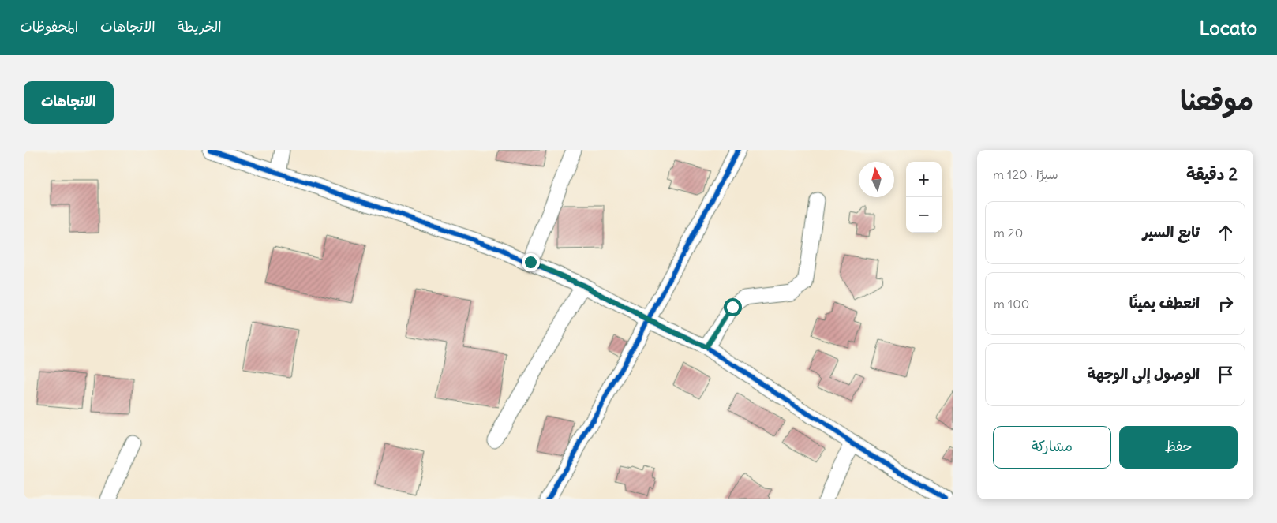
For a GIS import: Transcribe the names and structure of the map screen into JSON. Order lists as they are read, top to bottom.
{
  "north": "top",
  "page": {
    "header": "Locato",
    "nav": ["الخريطة", "الاتجاهات", "المحفوظات"],
    "title": "موقعنا",
    "buttons": [
      "الاتجاهات",
      ["حفظ", "مشاركة"]
    ],
    "heading": ["2 دقيقة", "سيرًا · 120 m"],
    "map_buttons": ["+", "−"],
    "list": [
      ["تابع السير", "20 m"],
      ["انعطف يمينًا", "100 m"],
      "الوصول إلى الوجهة"
    ]
  }
}
